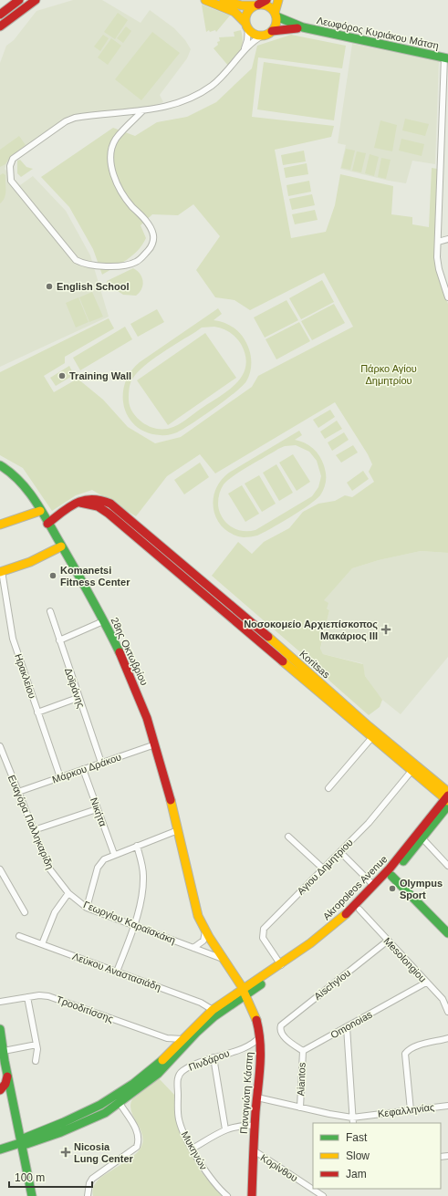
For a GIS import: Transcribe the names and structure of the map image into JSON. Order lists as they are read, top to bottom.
{
  "streets": {
    "street": [
      "Λεωφόρος Κυριάκου Μάτση",
      "28ης Οκτωβρίου",
      "Koritsas",
      "Ηρακλείου",
      "Δοϊράνης",
      "Μάρκου Δράκου",
      "Νικήτα",
      "Ευαγόρα Παλληκαρίδη",
      "Αγιου Δημητριου",
      "Akropoleos Avenue",
      "Γεωργίου Καραϊσκάκη",
      "Mesolongiou",
      "Λεύκου Αναστασιάδη",
      "Aischylou",
      "Τροοδιτίσσης",
      "Omonoias",
      "Πινδάρου",
      "Aiantos",
      "Παναγιώτη Κάσπη",
      "Κεφαλληνίας",
      "Μυκηνών",
      "Κορίνθου"
    ]
  },
  "crossings": [
    ["28ης Οκτωβρίου", "Koritsas"],
    ["28ης Οκτωβρίου", "Μάρκου Δράκου"],
    ["28ης Οκτωβρίου", "Akropoleos Avenue"],
    ["28ης Οκτωβρίου", "Γεωργίου Καραϊσκάκη"],
    ["28ης Οκτωβρίου", "Παναγιώτη Κάσπη"],
    ["Koritsas", "Αγιου Δημητριου"],
    ["Koritsas", "Akropoleos Avenue"],
    ["Ηρακλείου", "Μάρκου Δράκου"],
    ["Δοϊράνης", "Μάρκου Δράκου"],
    ["Μάρκου Δράκου", "Νικήτα"],
    ["Μάρκου Δράκου", "Ευαγόρα Παλληκαρίδη"],
    ["Ευαγόρα Παλληκαρίδη", "Γεωργίου Καραϊσκάκη"],
    ["Αγιου Δημητριου", "Akropoleos Avenue"],
    ["Akropoleos Avenue", "Mesolongiou"],
    ["Akropoleos Avenue", "Παναγιώτη Κάσπη"],
    ["Mesolongiou", "Aischylou"],
    ["Mesolongiou", "Omonoias"],
    ["Aischylou", "Omonoias"],
    ["Aischylou", "Aiantos"],
    ["Omonoias", "Aiantos"],
    ["Πινδάρου", "Παναγιώτη Κάσπη"],
    ["Πινδάρου", "Μυκηνών"],
    ["Aiantos", "Κεφαλληνίας"],
    ["Παναγιώτη Κάσπη", "Κεφαλληνίας"],
    ["Παναγιώτη Κάσπη", "Κορίνθου"]
  ],
  "parks": ["Πάρκο Αγίου Δημητρίου"],
  "places": {
    "other": [
      "English School",
      "Training Wall",
      "Komanetsi Fitness Center",
      "Olympus Sport"
    ],
    "health": ["Νοσοκομείο Αρχιεπίσκοπος Μακάριος ΙΙΙ", "Nicosia Lung Center"]
  },
  "legend": ["Fast", "Slow", "Jam"],
  "scale_bar": "100 m"
}
